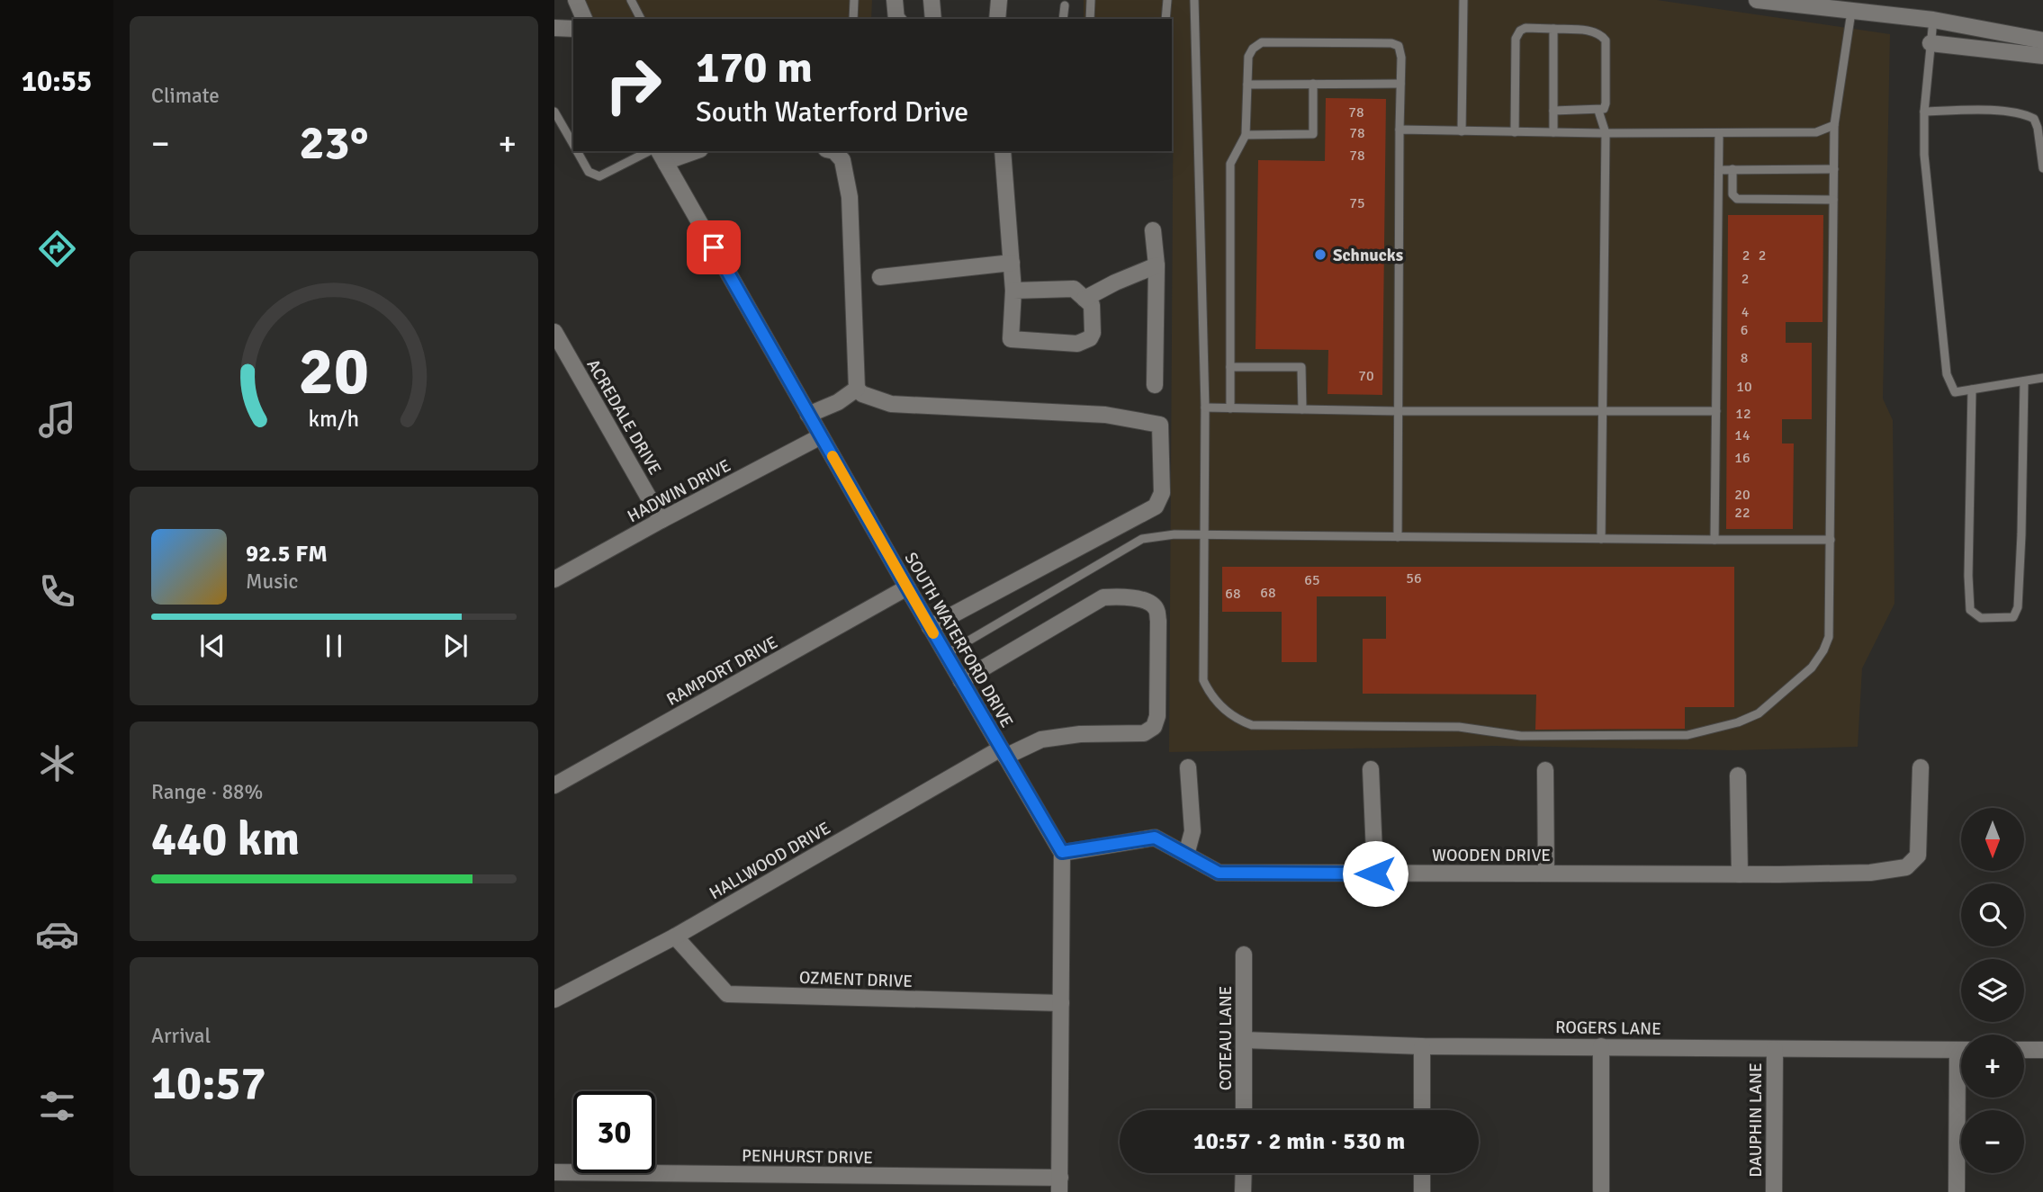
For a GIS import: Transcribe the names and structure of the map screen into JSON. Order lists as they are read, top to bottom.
{
  "streets": {
    "street": [
      "ACREDALE DRIVE",
      "HADWIN DRIVE",
      "SOUTH WATERFORD DRIVE",
      "RAMPORT DRIVE",
      "WOODEN DRIVE",
      "HALLWOOD DRIVE",
      "OZMENT DRIVE",
      "ROGERS LANE",
      "COTEAU LANE",
      "DAUPHIN LANE",
      "PENHURST DRIVE"
    ]
  },
  "crossings": [
    ["ACREDALE DRIVE", "HADWIN DRIVE"],
    ["HADWIN DRIVE", "SOUTH WATERFORD DRIVE"],
    ["SOUTH WATERFORD DRIVE", "RAMPORT DRIVE"],
    ["SOUTH WATERFORD DRIVE", "WOODEN DRIVE"],
    ["SOUTH WATERFORD DRIVE", "HALLWOOD DRIVE"],
    ["HALLWOOD DRIVE", "OZMENT DRIVE"],
    ["ROGERS LANE", "COTEAU LANE"],
    ["ROGERS LANE", "DAUPHIN LANE"]
  ],
  "places": ["Schnucks"],
  "house_numbers": [
    "78",
    "78",
    "78",
    "75",
    "2",
    "2",
    "2",
    "4",
    "6",
    "8",
    "70",
    "10",
    "12",
    "14",
    "16",
    "20",
    "22",
    "56",
    "65",
    "68",
    "68"
  ],
  "north": "bottom",
  "page": {
    "tabs": "10:55",
    "tile": [
      "Climate",
      ["Range · 88%", "440 km"],
      ["Arrival", "10:57"]
    ],
    "turn": ["170 m", "South Waterford Drive"],
    "heat": ["−", "23°", "+"],
    "song": ["92.5 FM", "Music"],
    "map_buttons": ["+", "−"],
    "limit": "30",
    "trip": "10:57 · 2 min · 530 m",
    "gauge": ["20", "km/h"]
  }
}
